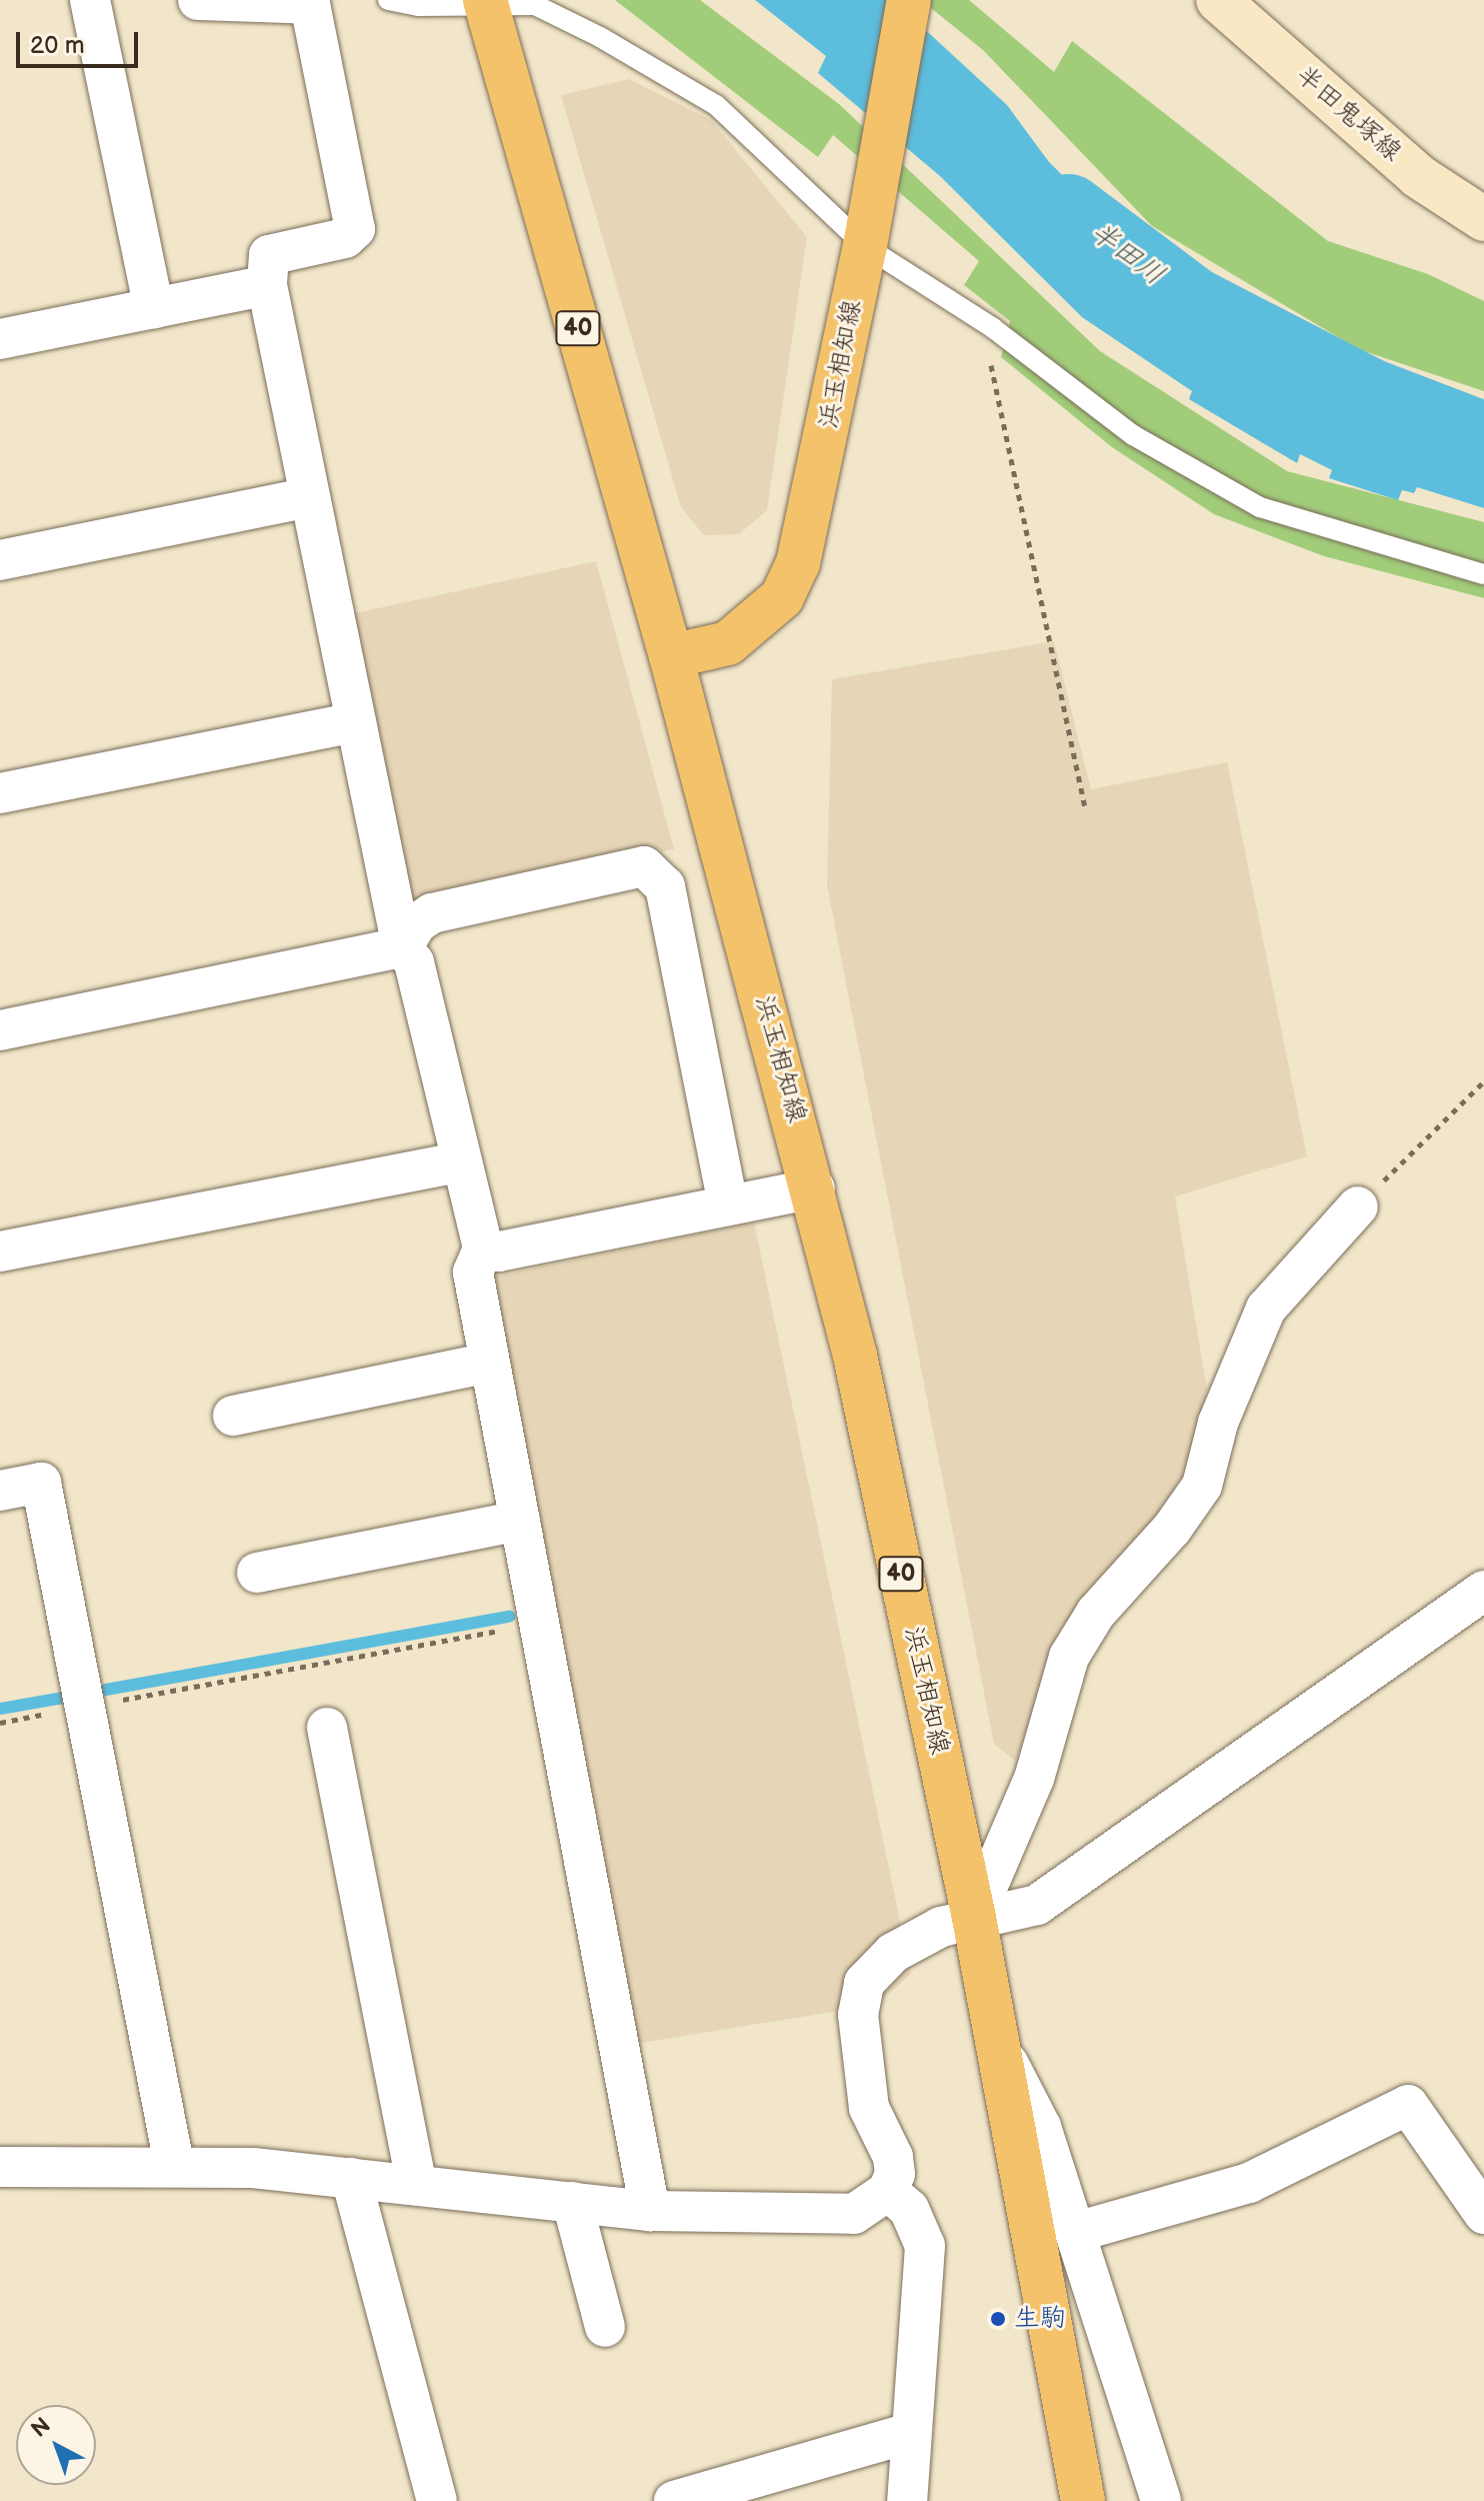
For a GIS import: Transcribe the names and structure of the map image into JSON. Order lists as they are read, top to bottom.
{
  "streets": {
    "main road": ["半田鬼塚線", "40", "浜玉相知線"]
  },
  "water": ["半田川"],
  "places": ["生駒"],
  "scale_bar": "20 m",
  "north": "top left"
}
